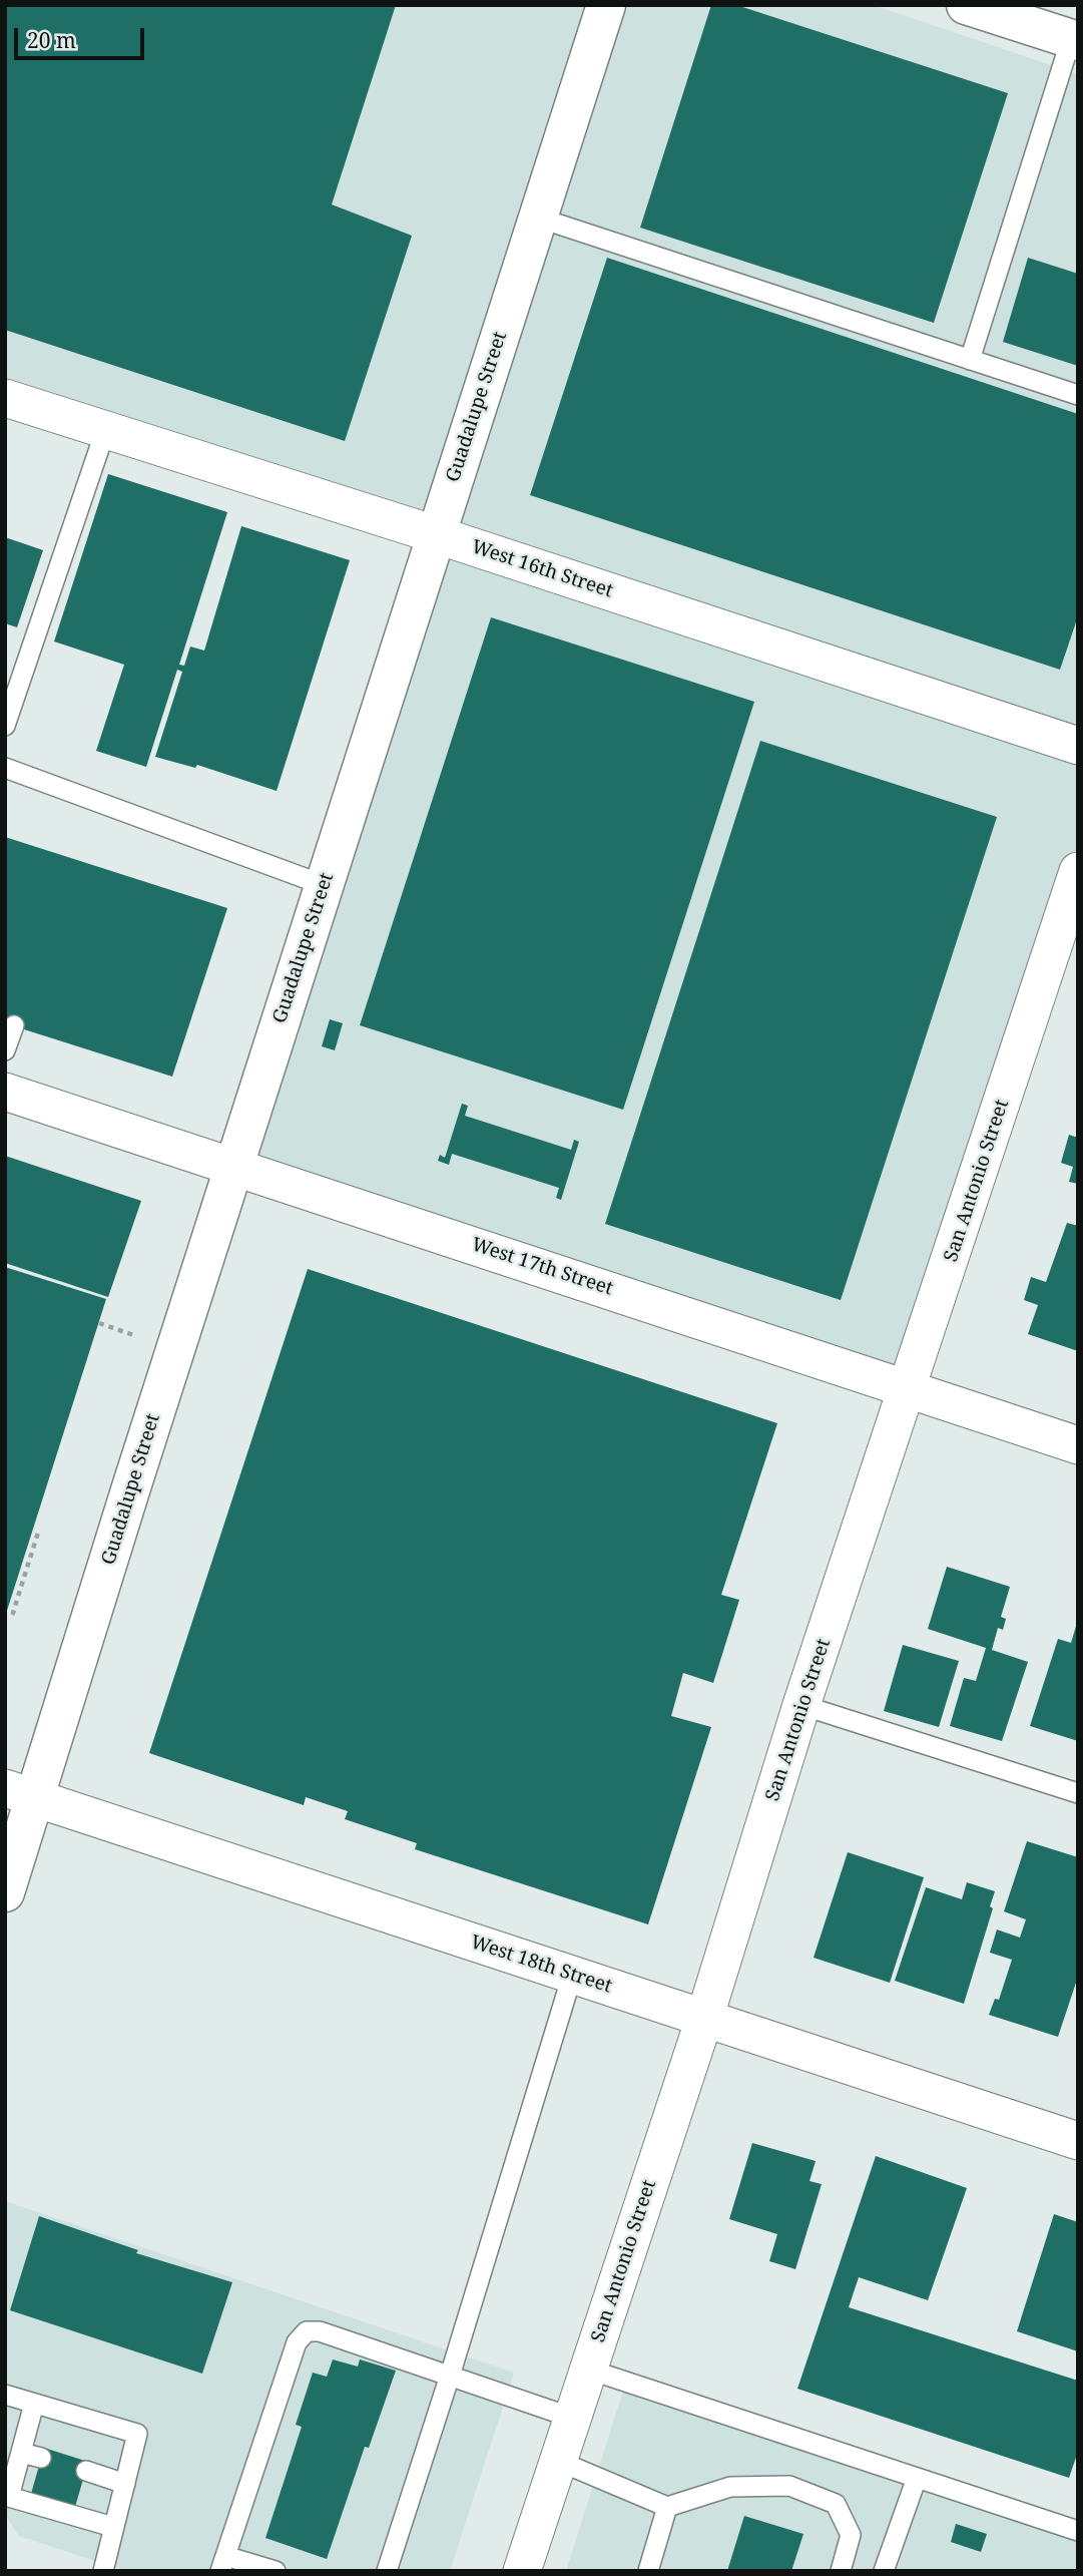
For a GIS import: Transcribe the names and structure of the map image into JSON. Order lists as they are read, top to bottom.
{
  "streets": {
    "main road": ["Guadalupe Street"],
    "street": [
      "West 16th Street",
      "San Antonio Street",
      "West 17th Street",
      "West 18th Street"
    ]
  },
  "crossings": [
    ["Guadalupe Street", "West 16th Street"],
    ["Guadalupe Street", "West 17th Street"],
    ["Guadalupe Street", "West 18th Street"],
    ["San Antonio Street", "West 17th Street"],
    ["San Antonio Street", "West 18th Street"]
  ],
  "scale_bar": "20 m"
}
